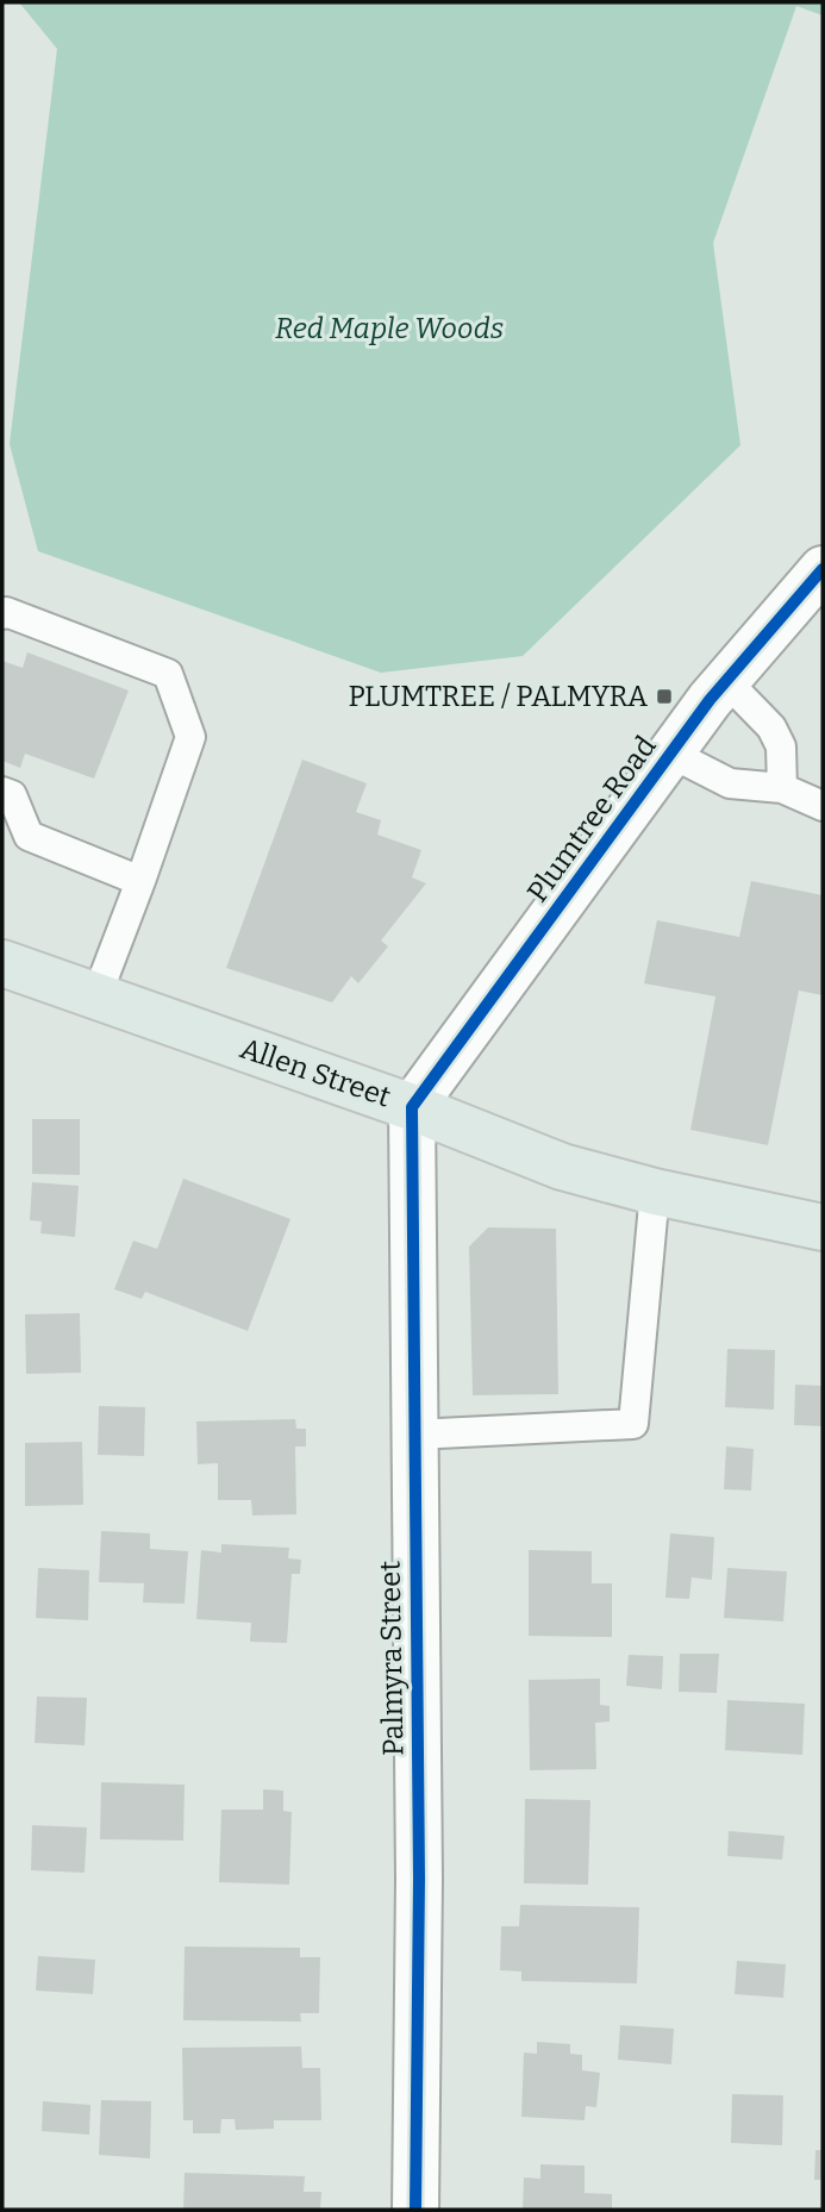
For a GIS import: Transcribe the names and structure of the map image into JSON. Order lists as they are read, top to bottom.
{
  "streets": {
    "main road": ["Allen Street"],
    "street": ["Plumtree Road", "Palmyra Street"]
  },
  "crossings": [
    ["Plumtree Road", "Allen Street"],
    ["Plumtree Road", "Palmyra Street"],
    ["Allen Street", "Palmyra Street"]
  ],
  "parks": ["Red Maple Woods"],
  "places": {
    "transit": ["PLUMTREE / PALMYRA"]
  }
}
